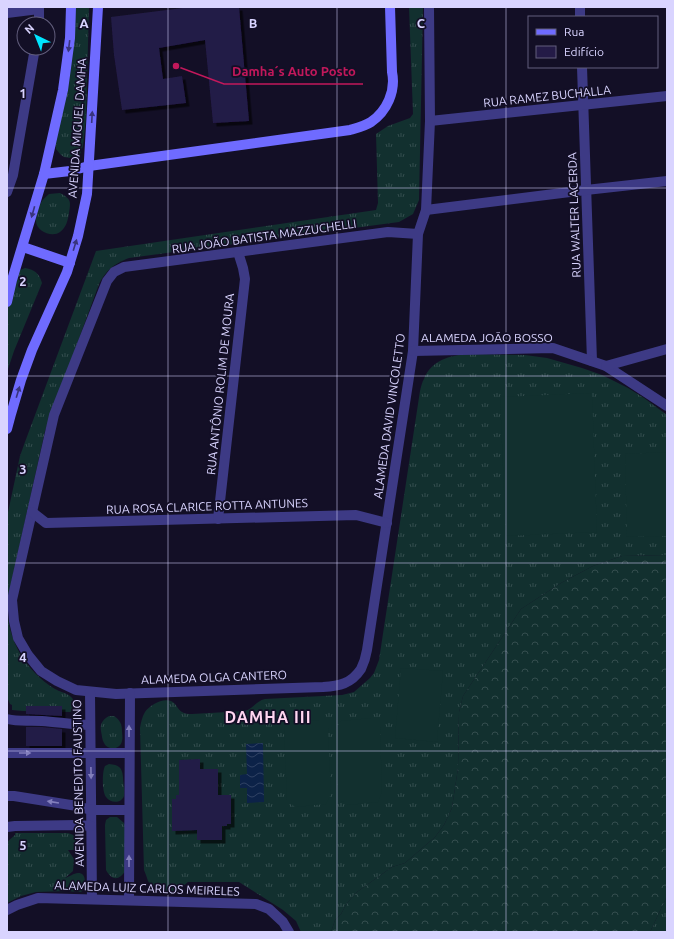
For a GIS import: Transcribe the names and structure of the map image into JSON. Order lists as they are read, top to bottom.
{
  "streets": {
    "street": [
      "RUA RAMEZ BUCHALLA",
      "AVENIDA MIGUEL DAMHA",
      "RUA WALTER LACERDA",
      "RUA JOÃO BATISTA MAZZUCHELLI",
      "ALAMEDA JOÃO BOSSO",
      "RUA ANTÔNIO ROLIM DE MOURA",
      "ALAMEDA DAVID VINCOLETTO",
      "RUA ROSA CLARICE ROTTA ANTUNES",
      "ALAMEDA OLGA CANTERO",
      "AVENIDA BENEDITO FAUSTINO",
      "ALAMEDA LUIZ CARLOS MEIRELES"
    ]
  },
  "crossings": [
    ["RUA RAMEZ BUCHALLA", "RUA WALTER LACERDA"],
    ["RUA RAMEZ BUCHALLA", "ALAMEDA DAVID VINCOLETTO"],
    ["RUA WALTER LACERDA", "ALAMEDA JOÃO BOSSO"],
    ["RUA JOÃO BATISTA MAZZUCHELLI", "RUA ANTÔNIO ROLIM DE MOURA"],
    ["RUA JOÃO BATISTA MAZZUCHELLI", "ALAMEDA DAVID VINCOLETTO"],
    ["RUA JOÃO BATISTA MAZZUCHELLI", "ALAMEDA OLGA CANTERO"],
    ["ALAMEDA JOÃO BOSSO", "ALAMEDA DAVID VINCOLETTO"],
    ["RUA ANTÔNIO ROLIM DE MOURA", "RUA ROSA CLARICE ROTTA ANTUNES"],
    ["ALAMEDA DAVID VINCOLETTO", "RUA ROSA CLARICE ROTTA ANTUNES"],
    ["ALAMEDA DAVID VINCOLETTO", "ALAMEDA OLGA CANTERO"],
    ["RUA ROSA CLARICE ROTTA ANTUNES", "ALAMEDA OLGA CANTERO"],
    ["ALAMEDA OLGA CANTERO", "AVENIDA BENEDITO FAUSTINO"],
    ["AVENIDA BENEDITO FAUSTINO", "ALAMEDA LUIZ CARLOS MEIRELES"]
  ],
  "districts": ["DAMHA III"],
  "places": ["Damha´s Auto Posto"],
  "legend": ["Rua", "Edifício"],
  "north": "top left",
  "grid": {
    "columns": ["A", "B", "C"],
    "rows": [
      "1",
      "2",
      "3",
      "4",
      "5"
    ]
  }
}
